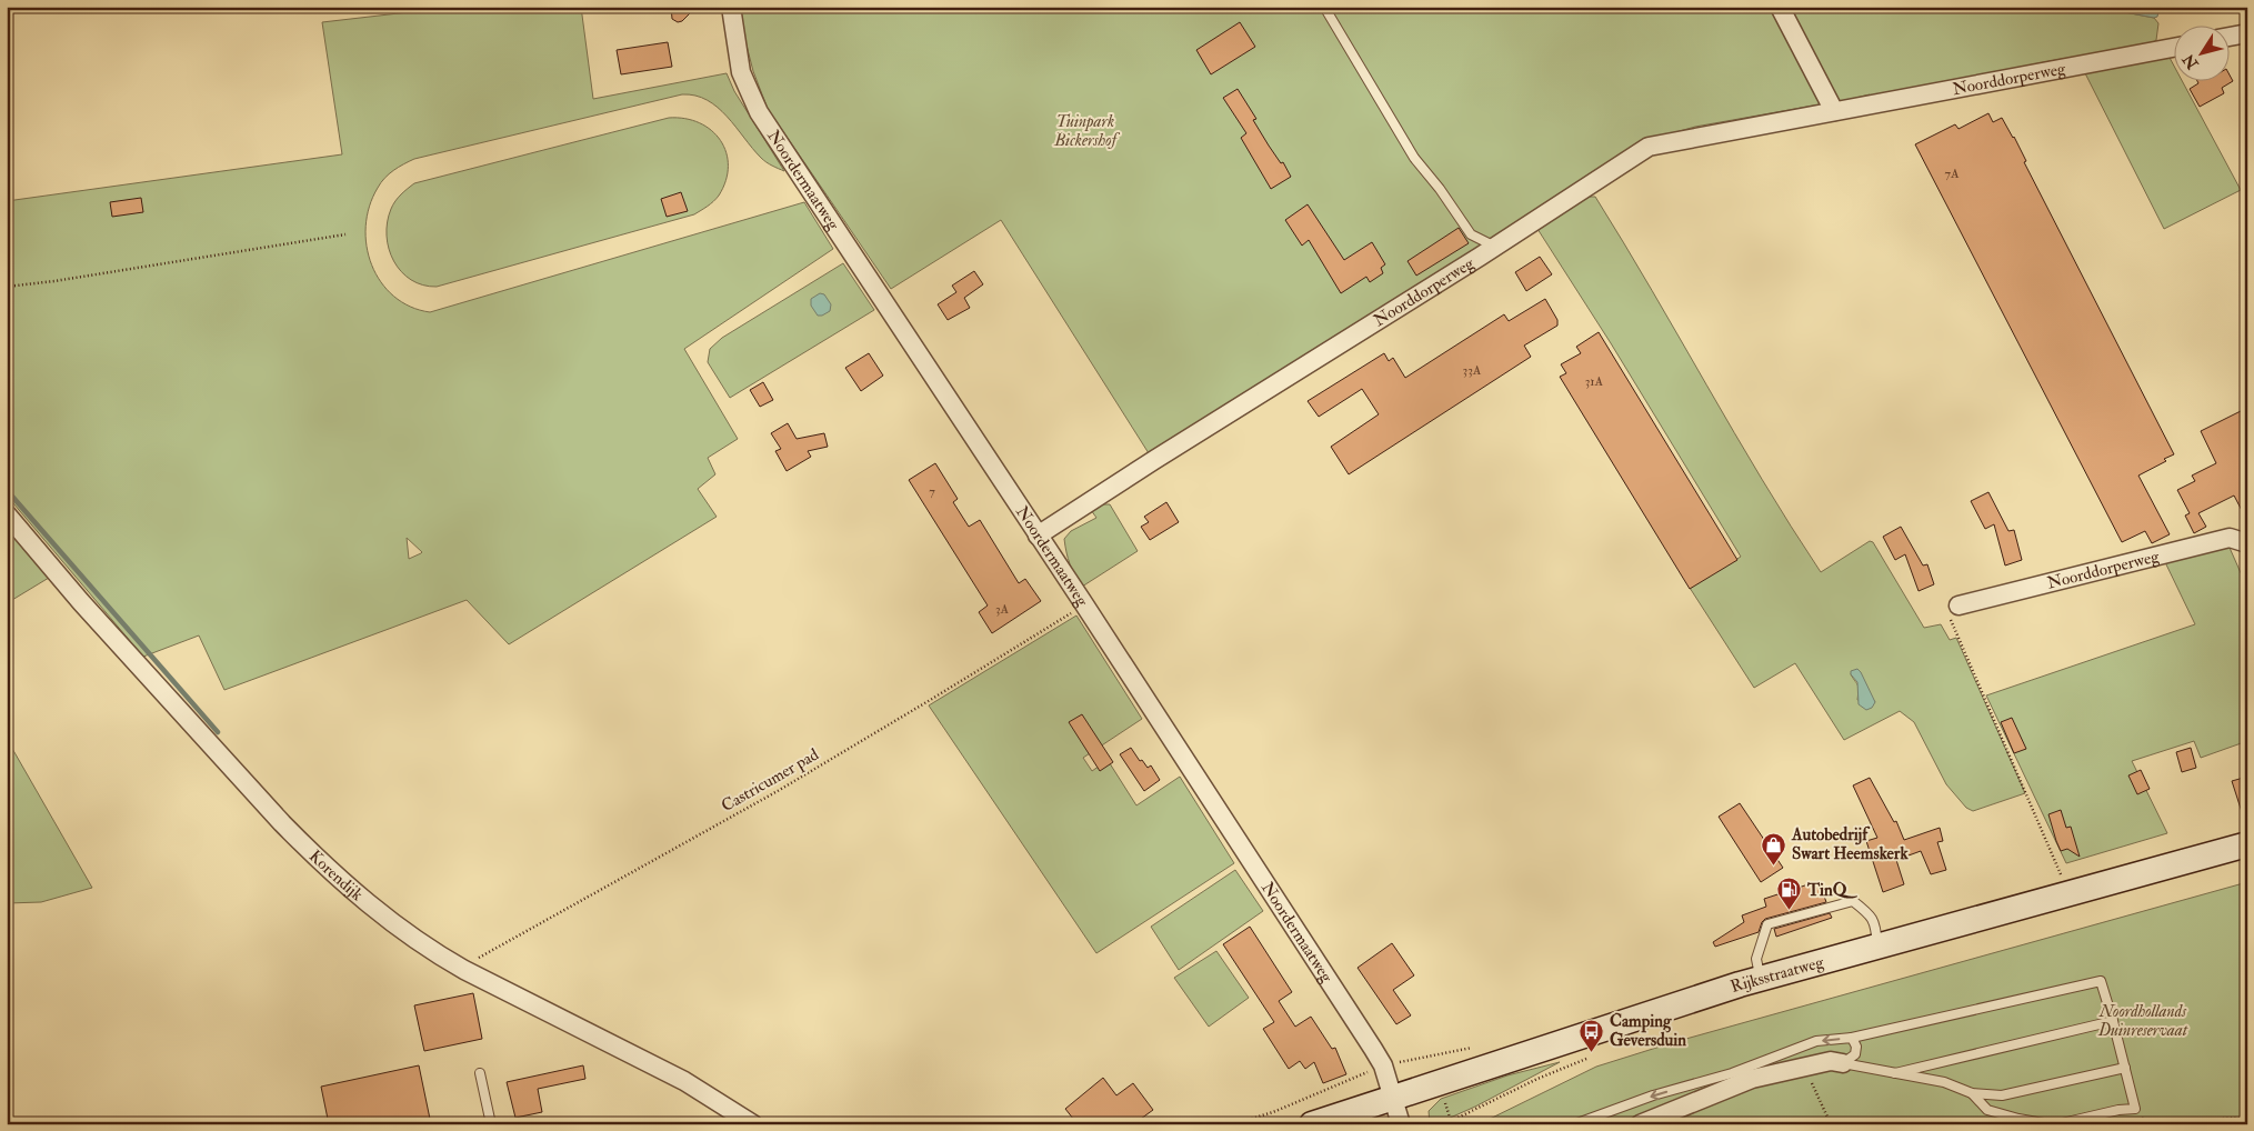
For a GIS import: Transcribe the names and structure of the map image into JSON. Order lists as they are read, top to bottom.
{
  "streets": {
    "main road": ["Rijksstraatweg"],
    "street": ["Noorddorperweg", "Noordermaatweg", "Korendijk"],
    "path": ["Castricumer pad"]
  },
  "crossings": [
    ["Noorddorperweg", "Noordermaatweg"],
    ["Noordermaatweg", "Castricumer pad"],
    ["Noordermaatweg", "Rijksstraatweg"],
    ["Castricumer pad", "Korendijk"]
  ],
  "parks": ["Tuinpark Bickershof", "Noordhollands Duinreservaat"],
  "places": {
    "shop": ["Autobedrijf Swart Heemskerk"],
    "fuel station": ["TinQ"],
    "bus stop": ["Camping Geversduin"]
  },
  "house_numbers": [
    "7A",
    "33A",
    "31A",
    "7",
    "3A"
  ],
  "north": "bottom left"
}
